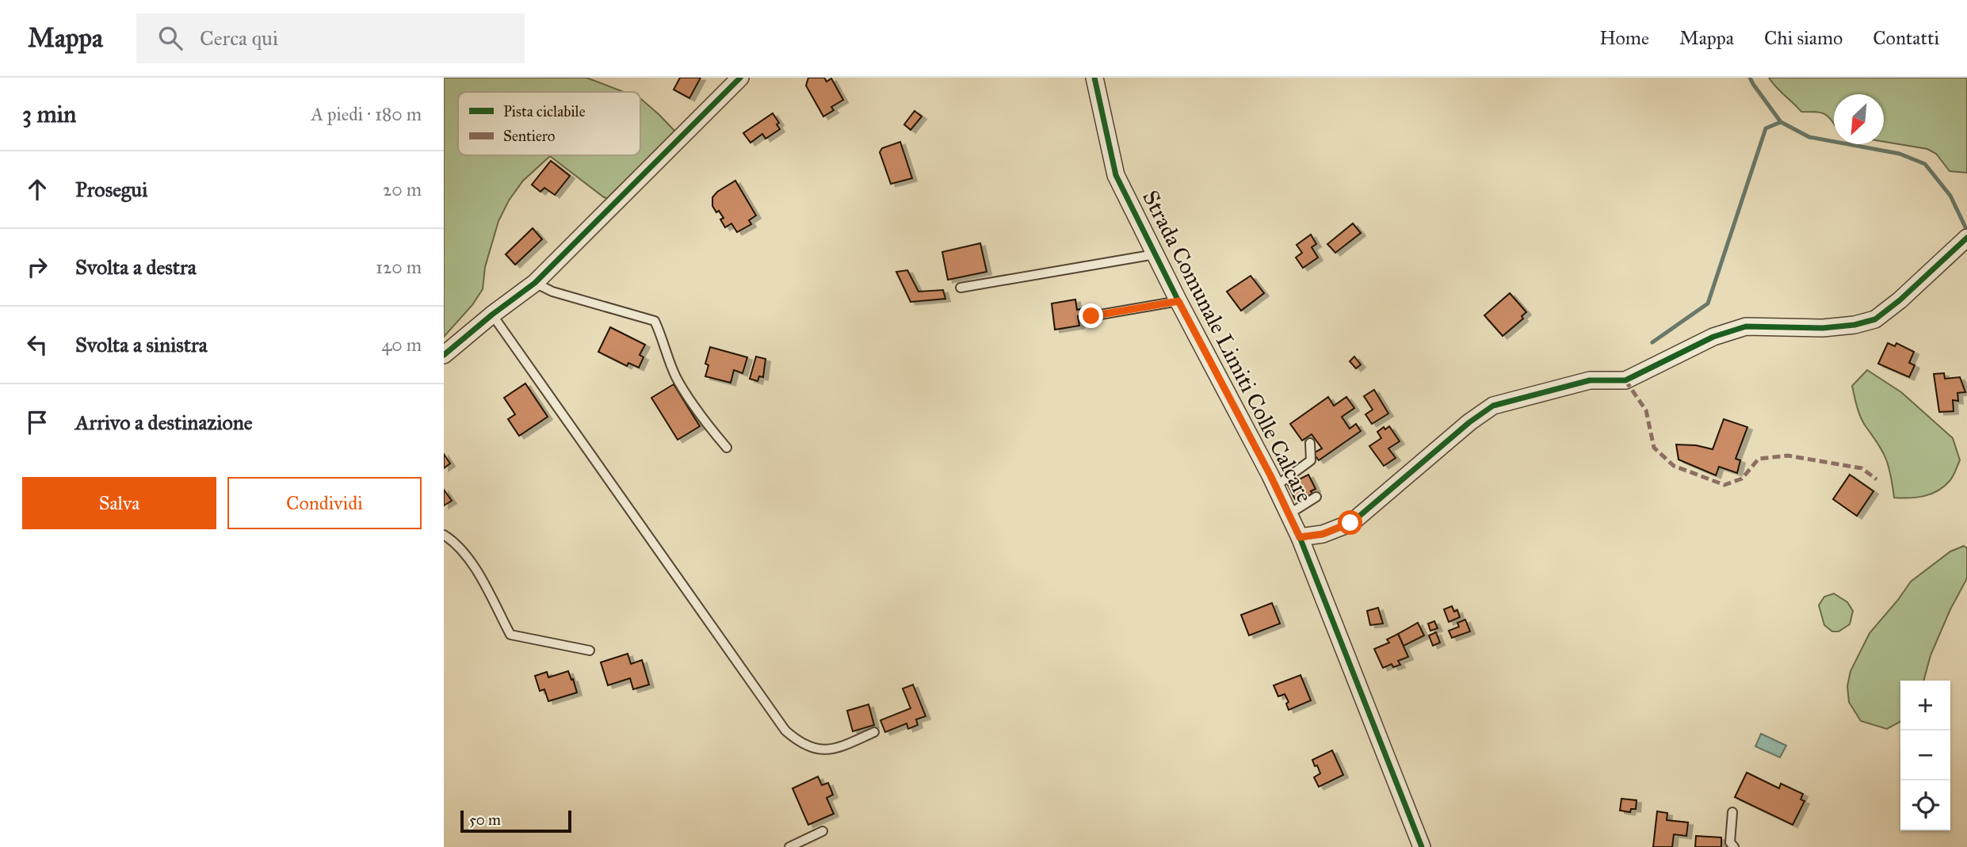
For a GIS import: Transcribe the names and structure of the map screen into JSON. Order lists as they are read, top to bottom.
{
  "streets": {
    "street": ["Strada Comunale Limiti Colle Calcare"]
  },
  "legend": ["Pista ciclabile", "Sentiero"],
  "scale_bar": "50 m",
  "north": "bottom left",
  "page": {
    "header": "Mappa",
    "search": "Cerca qui",
    "nav": [
      "Home",
      "Mappa",
      "Chi siamo",
      "Contatti"
    ],
    "heading": ["3 min", "A piedi · 180 m"],
    "list": [
      ["Prosegui", "20 m"],
      ["Svolta a destra", "120 m"],
      ["Svolta a sinistra", "40 m"],
      "Arrivo a destinazione"
    ],
    "buttons": ["Salva", "Condividi"],
    "map_buttons": ["+", "−"],
    "scale": "50 m"
  }
}
